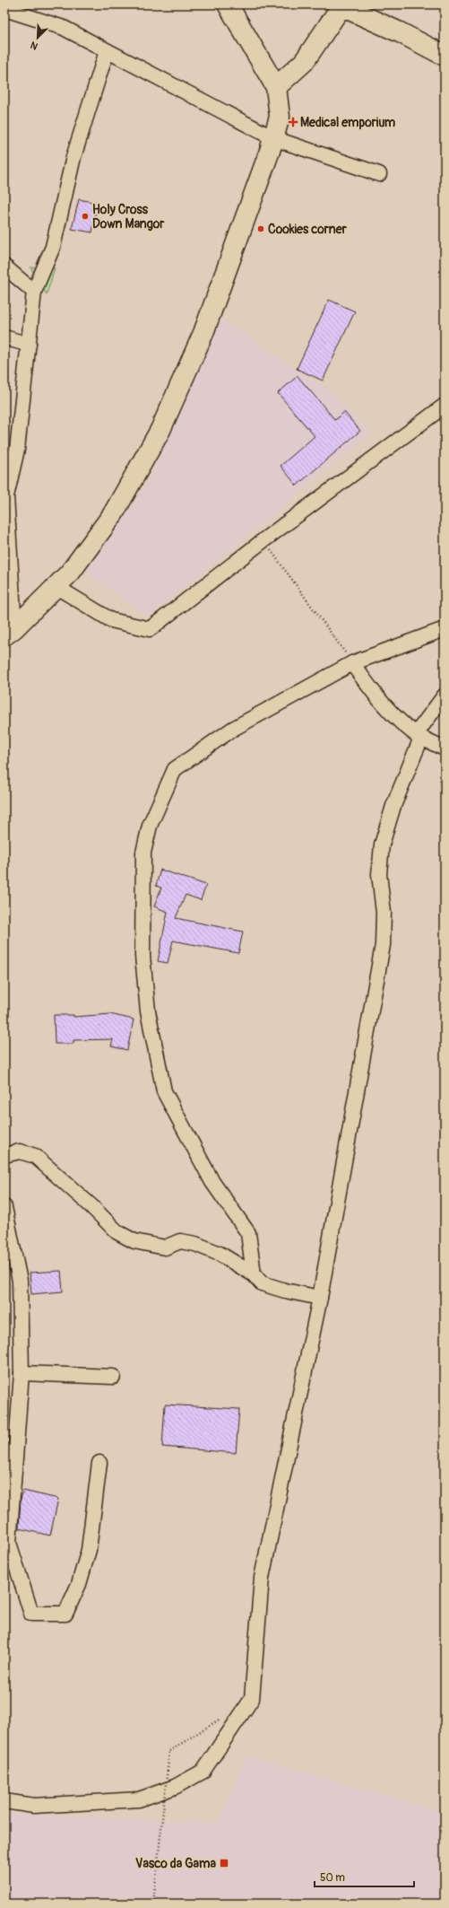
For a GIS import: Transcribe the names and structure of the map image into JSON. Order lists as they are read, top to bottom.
{
  "places": {
    "health": ["Medical emporium"],
    "other": ["Holy Cross Down Mangor", "Cookies corner"],
    "transit": ["Vasco da Gama"]
  },
  "scale_bar": "50 m",
  "north": "bottom left"
}
